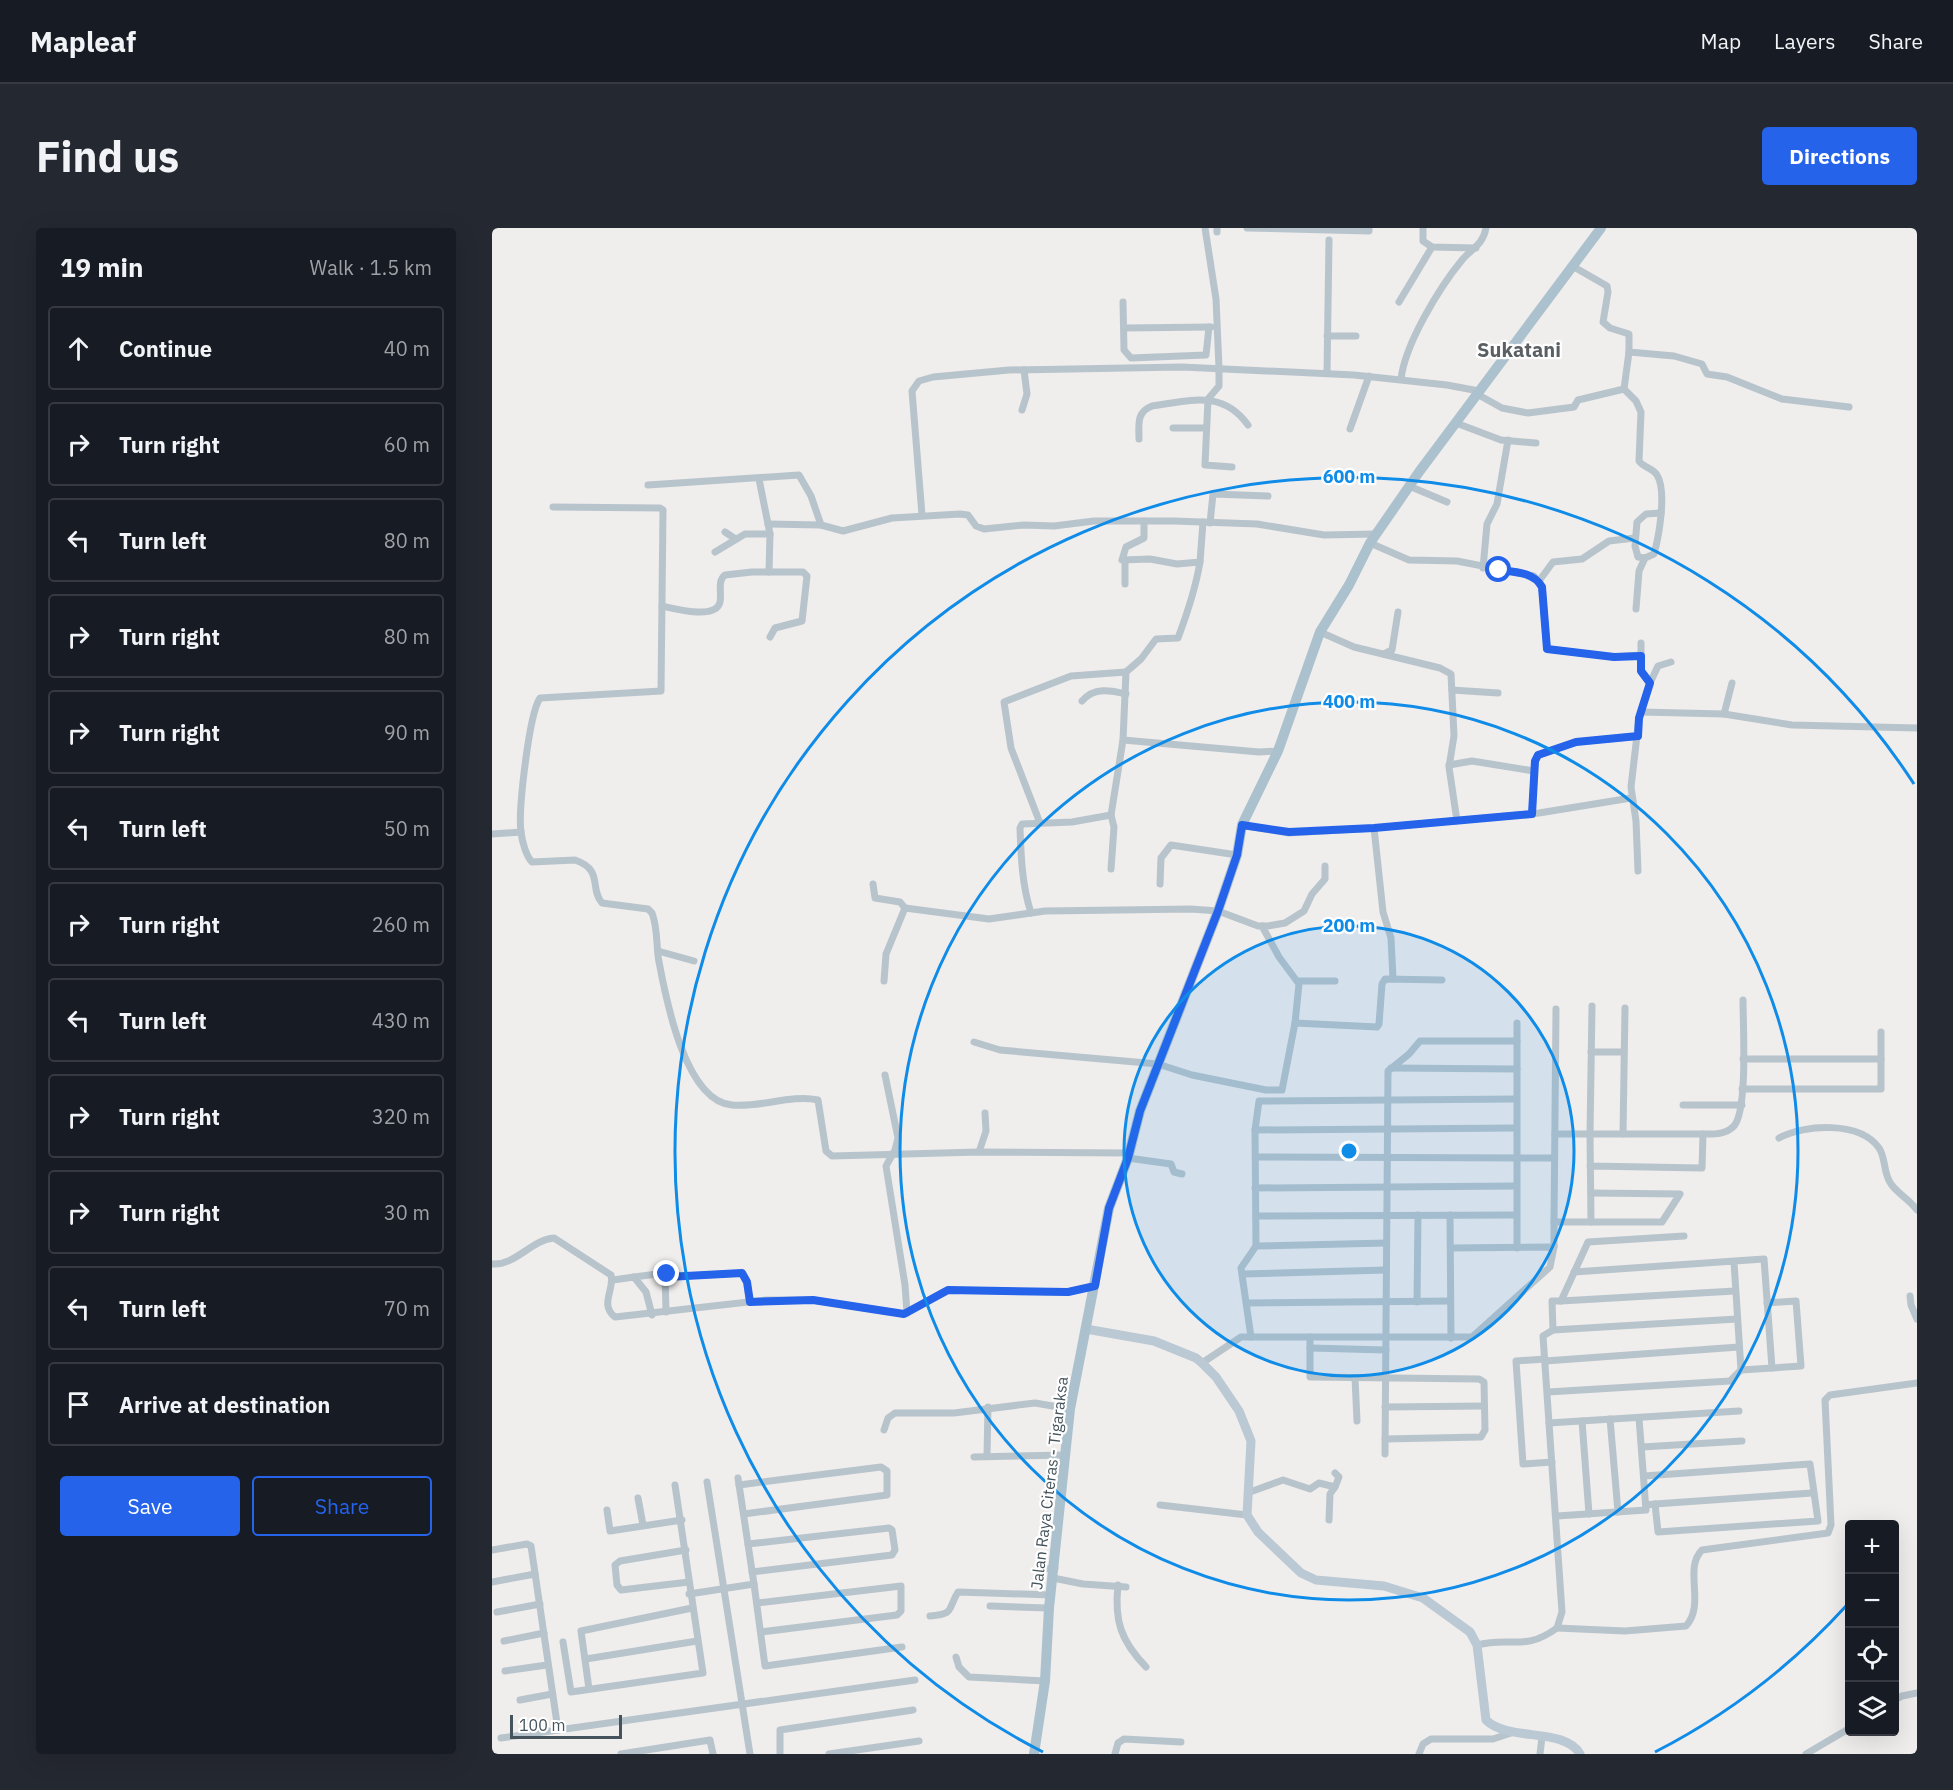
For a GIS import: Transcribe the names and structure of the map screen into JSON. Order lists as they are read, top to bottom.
{
  "streets": {
    "main road": ["Jalan Raya Citeras - Tigaraksa"]
  },
  "districts": ["Sukatani"],
  "scale_bar": "100 m",
  "page": {
    "header": "Mapleaf",
    "nav": ["Map", "Layers", "Share"],
    "buttons": [
      "Directions",
      ["Save", "Share"]
    ],
    "title": "Find us",
    "heading": ["19 min", "Walk · 1.5 km"],
    "list": [
      ["Continue", "40 m"],
      ["Turn right", "60 m"],
      ["Turn left", "80 m"],
      ["Turn right", "80 m"],
      ["Turn right", "90 m"],
      ["Turn left", "50 m"],
      ["Turn right", "260 m"],
      ["Turn left", "430 m"],
      ["Turn right", "320 m"],
      ["Turn right", "30 m"],
      ["Turn left", "70 m"],
      "Arrive at destination"
    ],
    "map_buttons": ["+", "−"],
    "scale": "100 m"
  },
  "rings": ["600 m", "400 m", "200 m"]
}
